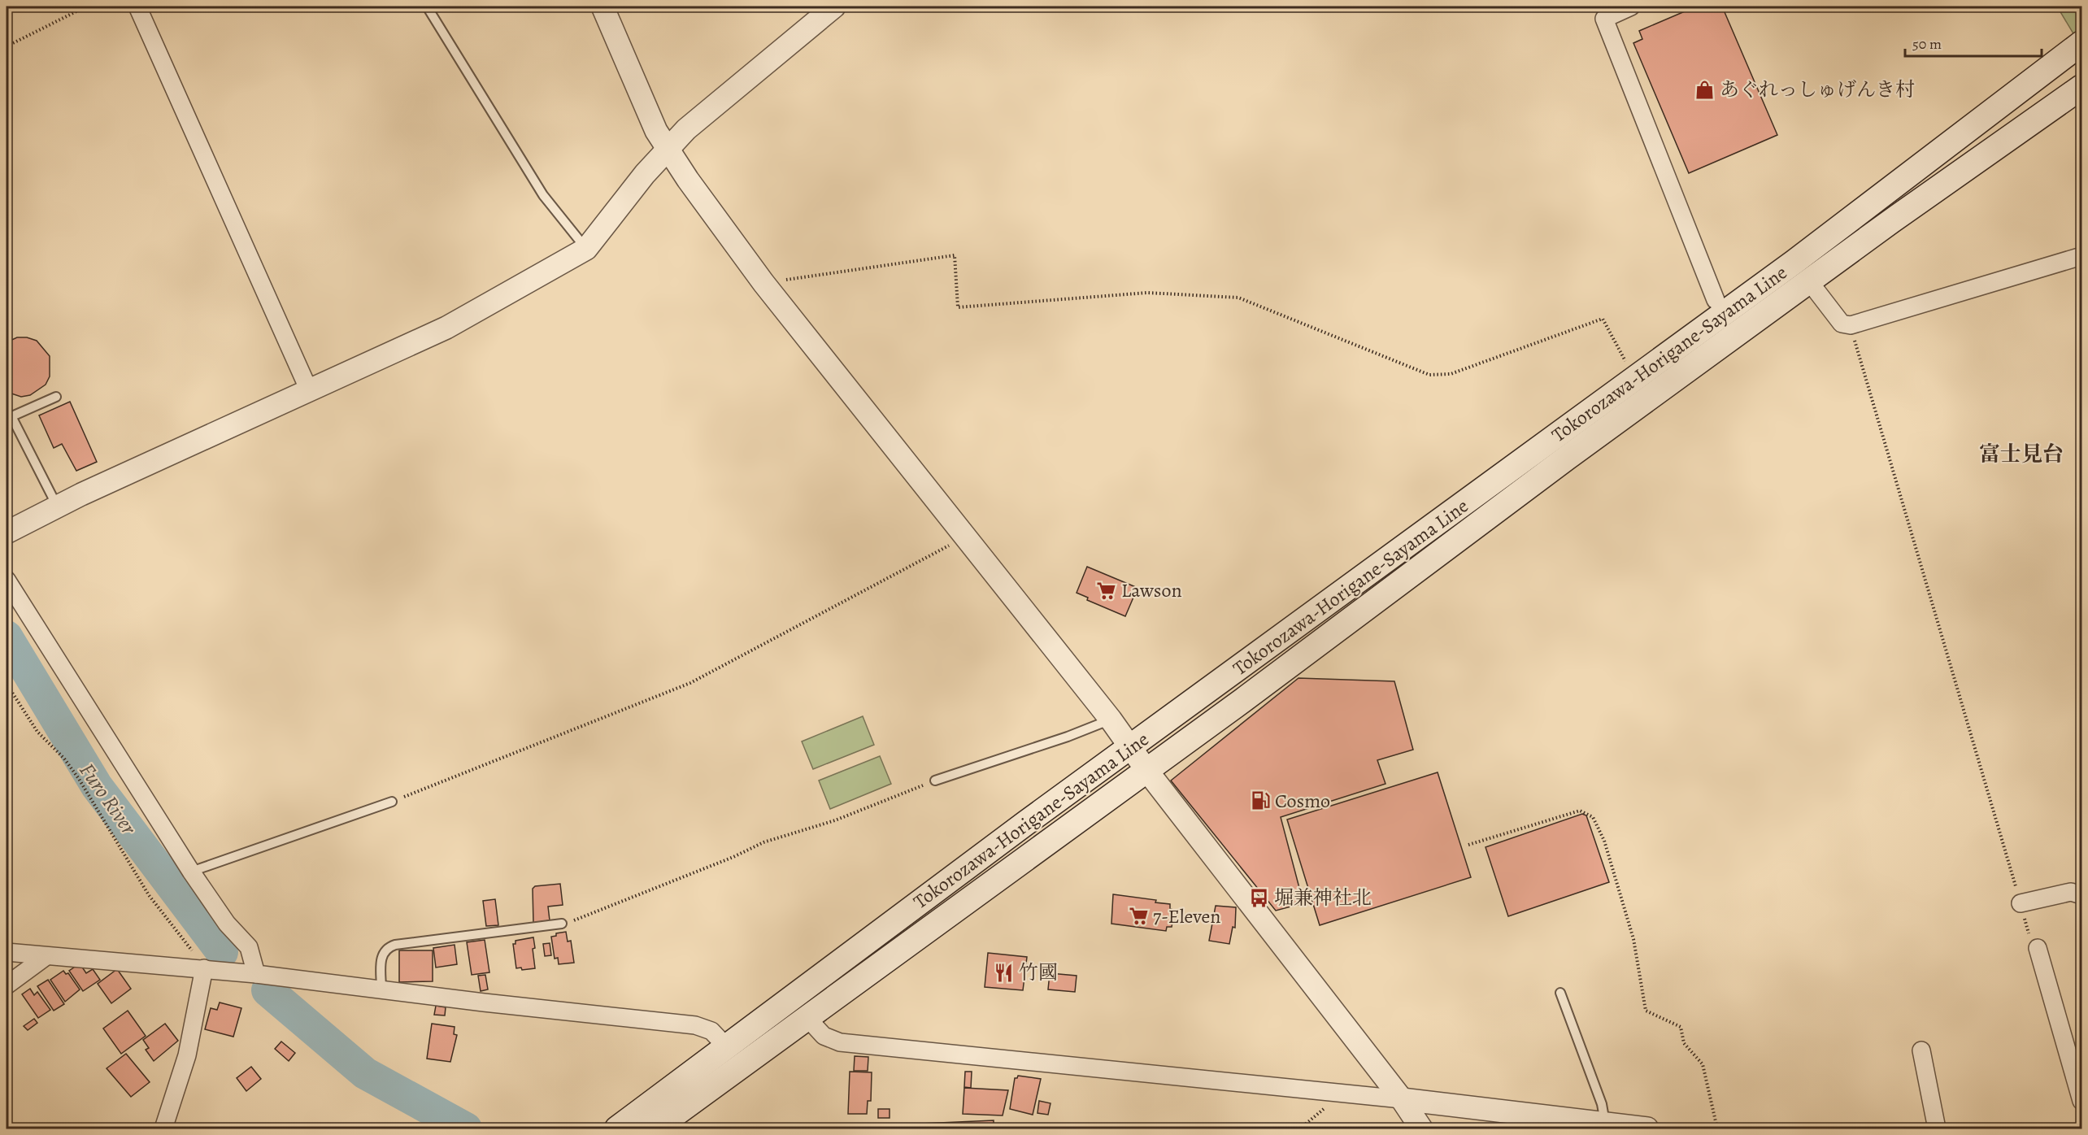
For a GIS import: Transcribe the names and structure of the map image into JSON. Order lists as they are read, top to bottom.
{
  "streets": {
    "main road": ["Tokorozawa-Horigane-Sayama Line"]
  },
  "districts": ["富士見台"],
  "water": ["Furo River"],
  "places": {
    "shop": ["あぐれっしゅげんき村"],
    "supermarket": ["Lawson", "7-Eleven"],
    "fuel station": ["Cosmo"],
    "bus stop": ["堀兼神社北"],
    "restaurant": ["竹國"]
  },
  "scale_bar": "50 m"
}
